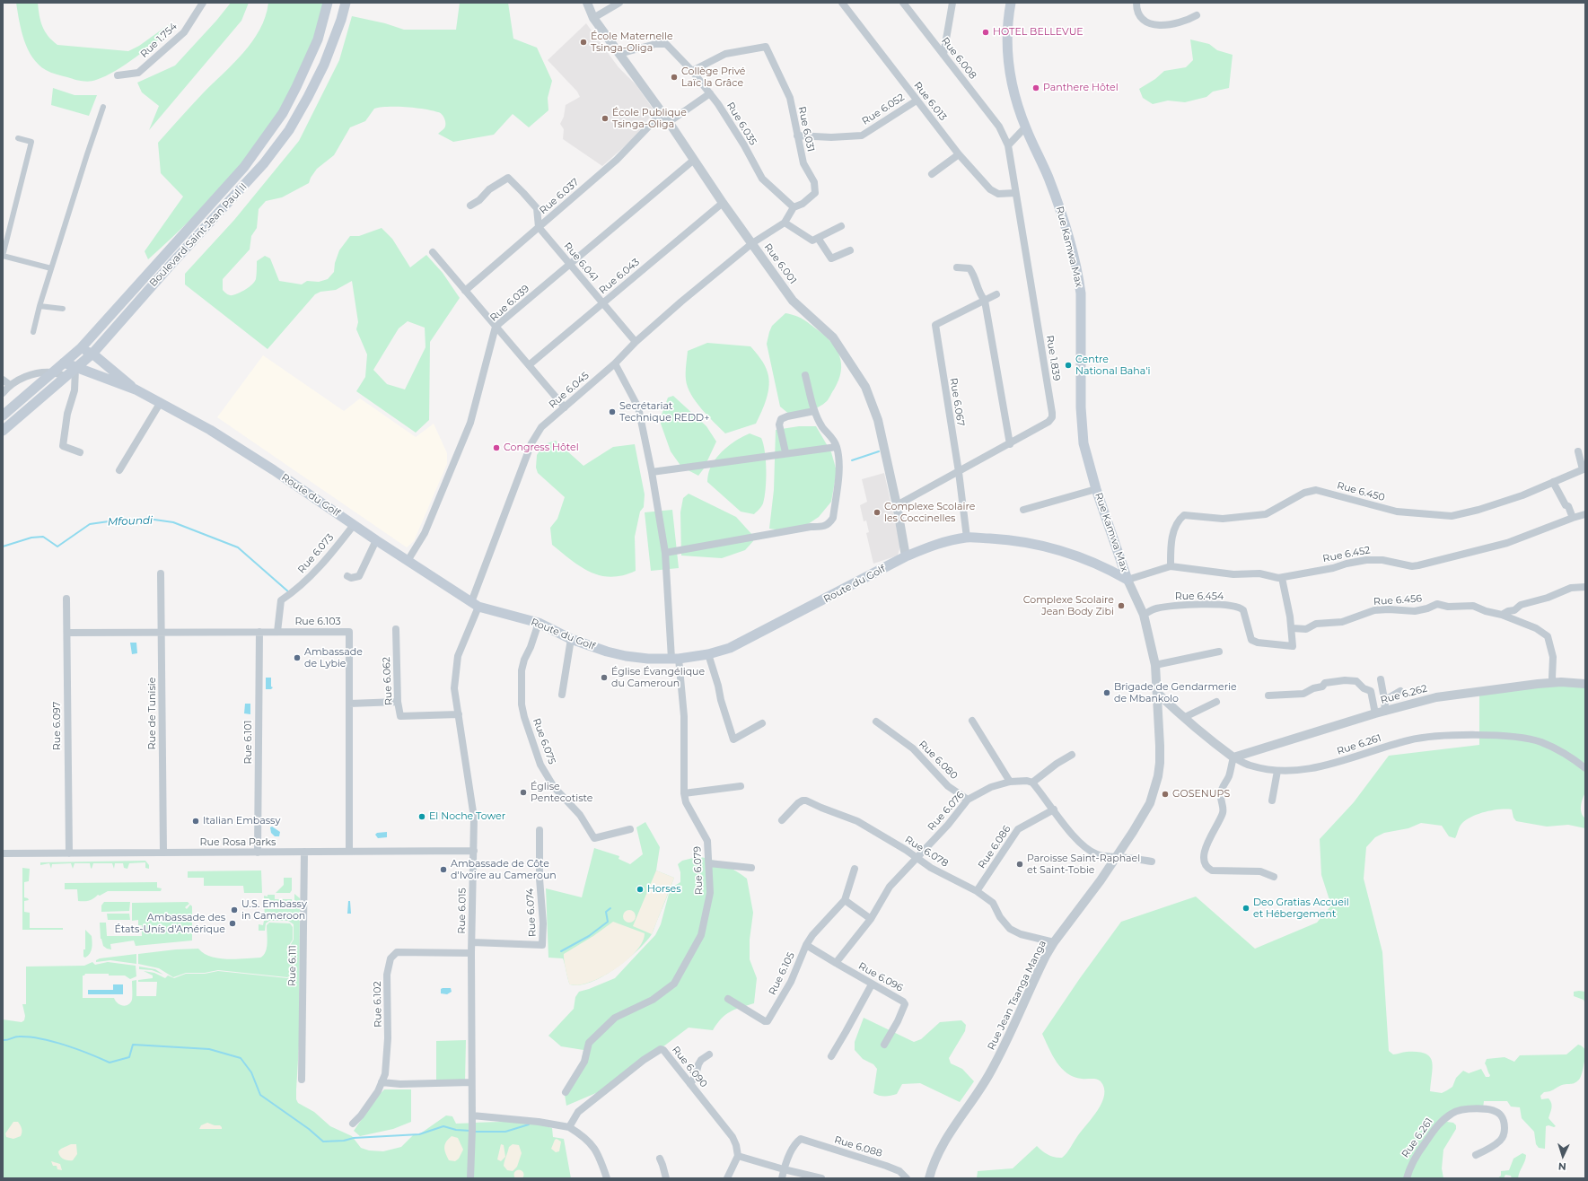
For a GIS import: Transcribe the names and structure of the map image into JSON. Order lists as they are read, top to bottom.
{
  "streets": {
    "main road": ["Boulevard Saint Jean Paul II", "Rue Kamwa Max", "Route du Golf"],
    "street": [
      "Rue 1.754",
      "Rue 6.008",
      "Rue 6.013",
      "Rue 6.052",
      "Rue 6.035",
      "Rue 6.031",
      "Rue 6.037",
      "Rue 6.041",
      "Rue 6.001",
      "Rue 6.043",
      "Rue 6.039",
      "Rue 1.839",
      "Rue 6.045",
      "Rue 6.067",
      "Rue 6.450",
      "Rue 6.073",
      "Rue 6.452",
      "Rue 6.454",
      "Rue 6.456",
      "Rue 6.103",
      "Rue 6.062",
      "Rue 6.262",
      "Rue de Tunisie",
      "Rue 6.097",
      "Rue 6.075",
      "Rue 6.101",
      "Rue 6.261",
      "Rue 6.080",
      "Rue 6.076",
      "Rue Rosa Parks",
      "Rue 6.086",
      "Rue 6.078",
      "Rue 6.079",
      "Rue 6.015",
      "Rue 6.074",
      "Rue 6.111",
      "Rue 6.105",
      "Rue 6.096",
      "Rue Jean Tsanga Manga",
      "Rue 6.102",
      "Rue 6.090",
      "Rue 6.088"
    ]
  },
  "crossings": [
    ["Rue 6.008", "Rue 1.839"],
    ["Rue 6.013", "Rue 6.052"],
    ["Rue 6.013", "Rue 1.839"],
    ["Rue 6.052", "Rue 6.031"],
    ["Rue 6.035", "Rue 6.031"],
    ["Rue 6.035", "Rue 6.001"],
    ["Rue 6.037", "Rue 6.041"],
    ["Rue 6.037", "Rue 6.001"],
    ["Boulevard Saint Jean Paul II", "Route du Golf"],
    ["Rue Kamwa Max", "Route du Golf"],
    ["Rue Kamwa Max", "Rue 6.452"],
    ["Rue Kamwa Max", "Rue Jean Tsanga Manga"],
    ["Rue 6.041", "Rue 6.043"],
    ["Rue 6.041", "Rue 6.039"],
    ["Rue 6.041", "Rue 6.045"],
    ["Rue 6.001", "Rue 6.043"],
    ["Rue 6.001", "Rue 6.039"],
    ["Rue 6.001", "Rue 1.839"],
    ["Rue 6.001", "Rue 6.045"],
    ["Rue 6.001", "Route du Golf"],
    ["Rue 6.039", "Route du Golf"],
    ["Rue 1.839", "Rue 6.067"],
    ["Rue 6.045", "Route du Golf"],
    ["Rue 6.045", "Rue 6.015"],
    ["Rue 6.067", "Route du Golf"],
    ["Rue 6.450", "Rue 6.452"],
    ["Route du Golf", "Rue 6.073"],
    ["Route du Golf", "Rue 6.452"],
    ["Route du Golf", "Rue 6.075"],
    ["Route du Golf", "Rue 6.079"],
    ["Route du Golf", "Rue 6.015"],
    ["Route du Golf", "Rue Jean Tsanga Manga"],
    ["Rue 6.073", "Rue 6.103"],
    ["Rue 6.452", "Rue 6.454"],
    ["Rue 6.452", "Rue Jean Tsanga Manga"],
    ["Rue 6.454", "Rue 6.456"],
    ["Rue 6.454", "Rue Jean Tsanga Manga"],
    ["Rue 6.456", "Rue 6.262"],
    ["Rue 6.103", "Rue de Tunisie"],
    ["Rue 6.103", "Rue 6.097"],
    ["Rue 6.103", "Rue 6.101"],
    ["Rue 6.103", "Rue Rosa Parks"],
    ["Rue 6.062", "Rue 6.015"],
    ["Rue 6.262", "Rue 6.261"],
    ["Rue de Tunisie", "Rue Rosa Parks"],
    ["Rue 6.097", "Rue Rosa Parks"],
    ["Rue 6.101", "Rue Rosa Parks"],
    ["Rue 6.261", "Rue Jean Tsanga Manga"],
    ["Rue 6.080", "Rue 6.076"],
    ["Rue 6.076", "Rue 6.078"],
    ["Rue 6.076", "Rue 6.096"],
    ["Rue Rosa Parks", "Rue 6.015"],
    ["Rue Rosa Parks", "Rue 6.111"],
    ["Rue 6.086", "Rue 6.078"],
    ["Rue 6.078", "Rue Jean Tsanga Manga"],
    ["Rue 6.015", "Rue 6.074"],
    ["Rue 6.015", "Rue 6.102"],
    ["Rue 6.105", "Rue 6.096"]
  ],
  "water": ["Mfoundi"],
  "places": [
    "HOTEL BELLEVUE",
    "École Maternelle Tsinga-Oliga",
    "Collège Privé Laïc la Grâce",
    "Panthere Hôtel",
    "École Publique Tsinga-Oliga",
    "Centre National Baha'i",
    "Secrétariat Technique REDD+",
    "Congress Hôtel",
    "Complexe Scolaire les Coccinelles",
    "Complexe Scolaire Jean Body Zibi",
    "Ambassade de Lybie",
    "Église Évangélique du Cameroun",
    "Brigade de Gendarmerie de Mbankolo",
    "Église Pentecotiste",
    "GOSENUPS",
    "El Noche Tower",
    "Italian Embassy",
    "Paroisse Saint-Raphael et Saint-Tobie",
    "Ambassade de Côte d'Ivoire au Cameroun",
    "Horses",
    "Deo Gratias Accueil et Hébergement",
    "U.S. Embassy in Cameroon",
    "Ambassade des États-Unís d'Amérique"
  ],
  "north": "bottom"
}
